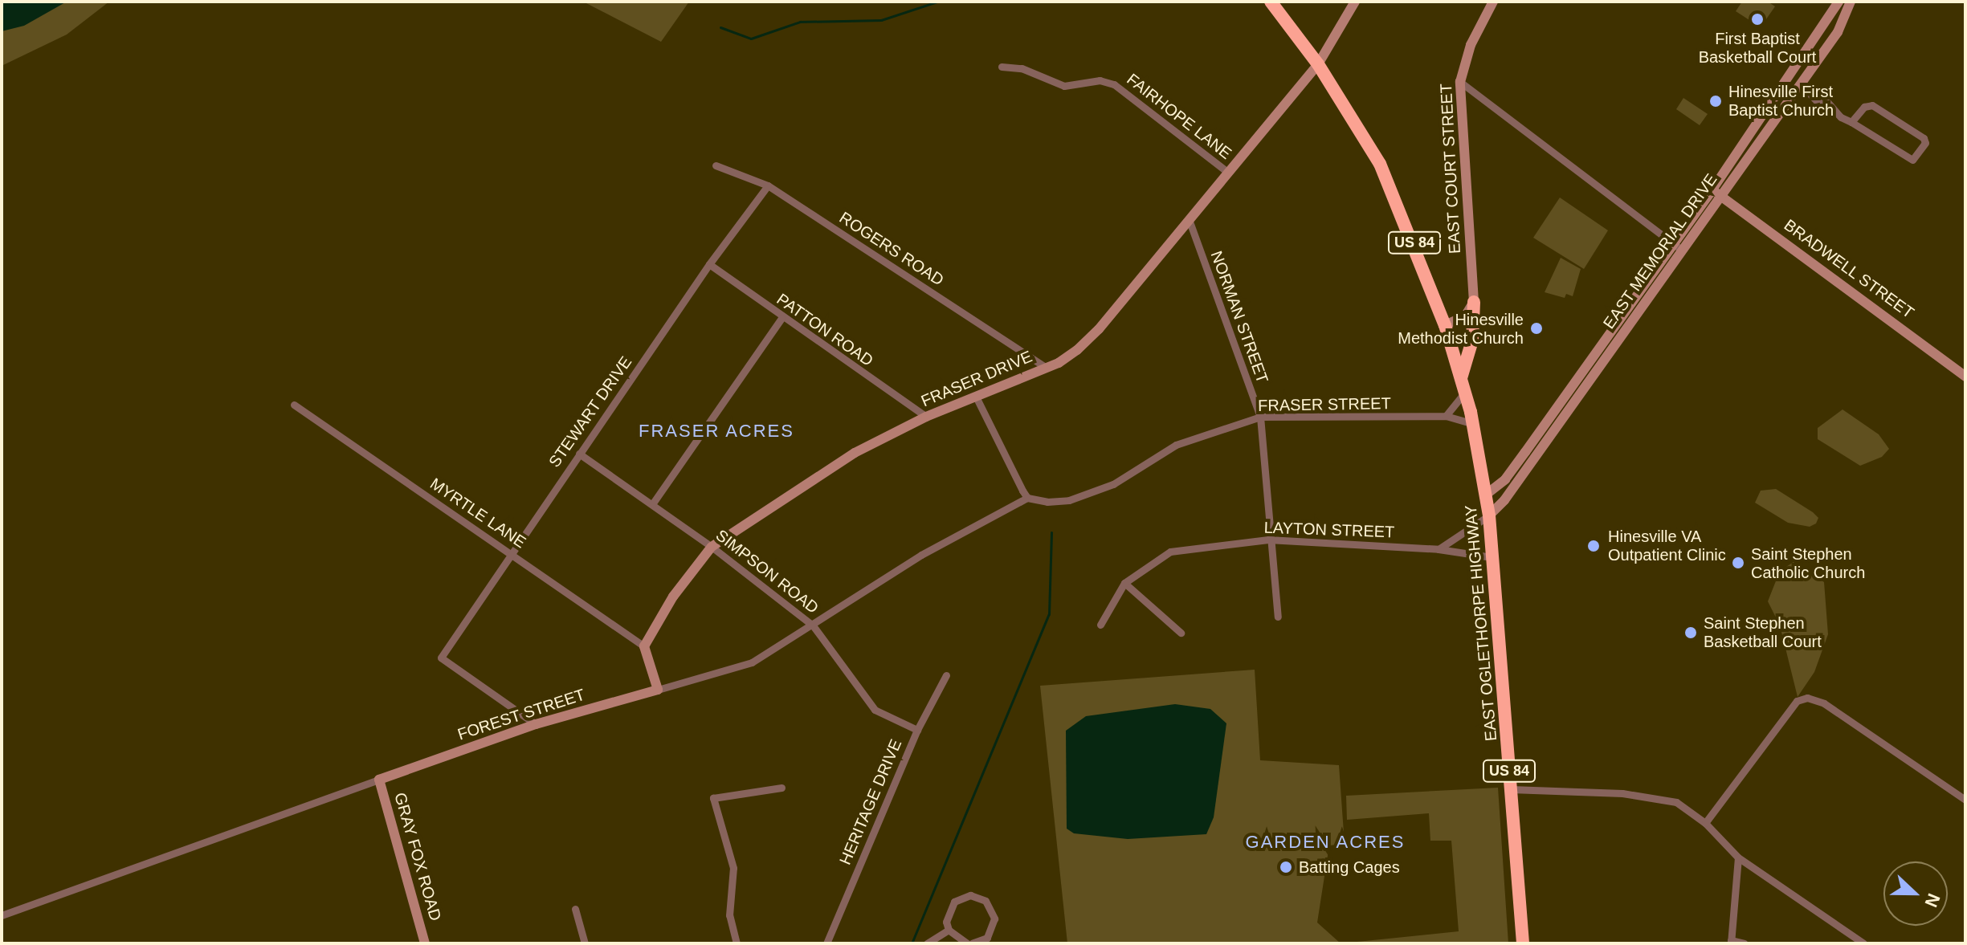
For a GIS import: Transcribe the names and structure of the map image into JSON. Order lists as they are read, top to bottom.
{
  "streets": {
    "highway": ["US 84", "EAST OGLETHORPE HIGHWAY"],
    "street": [
      "FAIRHOPE LANE",
      "EAST COURT STREET",
      "ROGERS ROAD",
      "EAST MEMORIAL DRIVE",
      "BRADWELL STREET",
      "NORMAN STREET",
      "PATTON ROAD",
      "FRASER DRIVE",
      "FRASER STREET",
      "STEWART DRIVE",
      "MYRTLE LANE",
      "LAYTON STREET",
      "SIMPSON ROAD",
      "FOREST STREET",
      "HERITAGE DRIVE",
      "GRAY FOX ROAD"
    ]
  },
  "crossings": [
    ["FAIRHOPE LANE", "FRASER DRIVE"],
    ["US 84", "FRASER DRIVE"],
    ["US 84", "EAST OGLETHORPE HIGHWAY"],
    ["ROGERS ROAD", "FRASER DRIVE"],
    ["ROGERS ROAD", "STEWART DRIVE"],
    ["EAST MEMORIAL DRIVE", "BRADWELL STREET"],
    ["EAST MEMORIAL DRIVE", "EAST OGLETHORPE HIGHWAY"],
    ["NORMAN STREET", "FRASER DRIVE"],
    ["NORMAN STREET", "FRASER STREET"],
    ["NORMAN STREET", "LAYTON STREET"],
    ["PATTON ROAD", "FRASER DRIVE"],
    ["PATTON ROAD", "STEWART DRIVE"],
    ["FRASER DRIVE", "MYRTLE LANE"],
    ["FRASER DRIVE", "SIMPSON ROAD"],
    ["FRASER STREET", "EAST OGLETHORPE HIGHWAY"],
    ["FRASER STREET", "FOREST STREET"],
    ["STEWART DRIVE", "MYRTLE LANE"],
    ["STEWART DRIVE", "SIMPSON ROAD"],
    ["STEWART DRIVE", "FOREST STREET"],
    ["LAYTON STREET", "EAST OGLETHORPE HIGHWAY"],
    ["SIMPSON ROAD", "FOREST STREET"],
    ["SIMPSON ROAD", "HERITAGE DRIVE"],
    ["FOREST STREET", "GRAY FOX ROAD"]
  ],
  "districts": ["FRASER ACRES", "GARDEN ACRES"],
  "places": [
    "First Baptist Basketball Court",
    "Hinesville First Baptist Church",
    "Hinesville Methodist Church",
    "Hinesville VA Outpatient Clinic",
    "Saint Stephen Catholic Church",
    "Saint Stephen Basketball Court",
    "Batting Cages"
  ],
  "north": "right"
}
